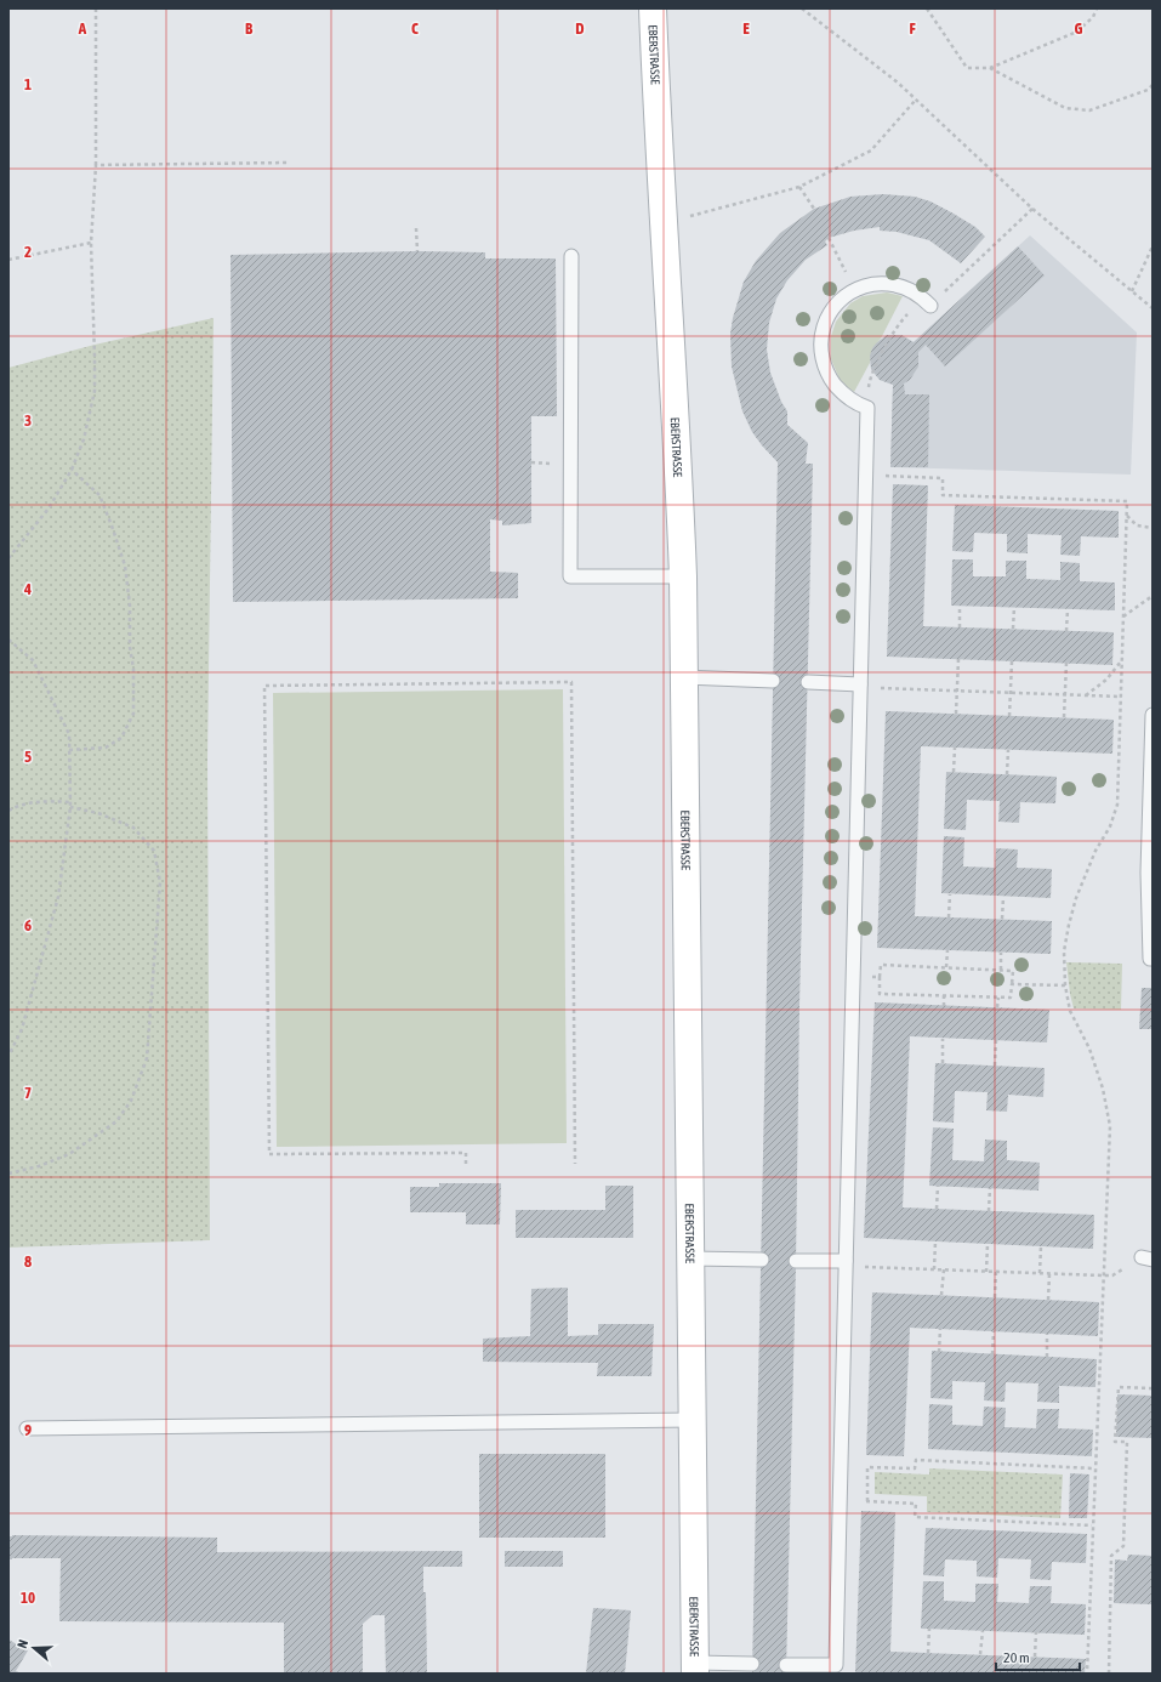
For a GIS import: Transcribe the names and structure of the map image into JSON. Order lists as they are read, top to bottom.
{
  "streets": {
    "street": ["EBERSTRASSE"]
  },
  "scale_bar": "20 m",
  "north": "left",
  "grid": {
    "columns": [
      "A",
      "B",
      "C",
      "D",
      "E",
      "F",
      "G"
    ],
    "rows": [
      "1",
      "2",
      "3",
      "4",
      "5",
      "6",
      "7",
      "8",
      "9",
      "10"
    ]
  }
}
